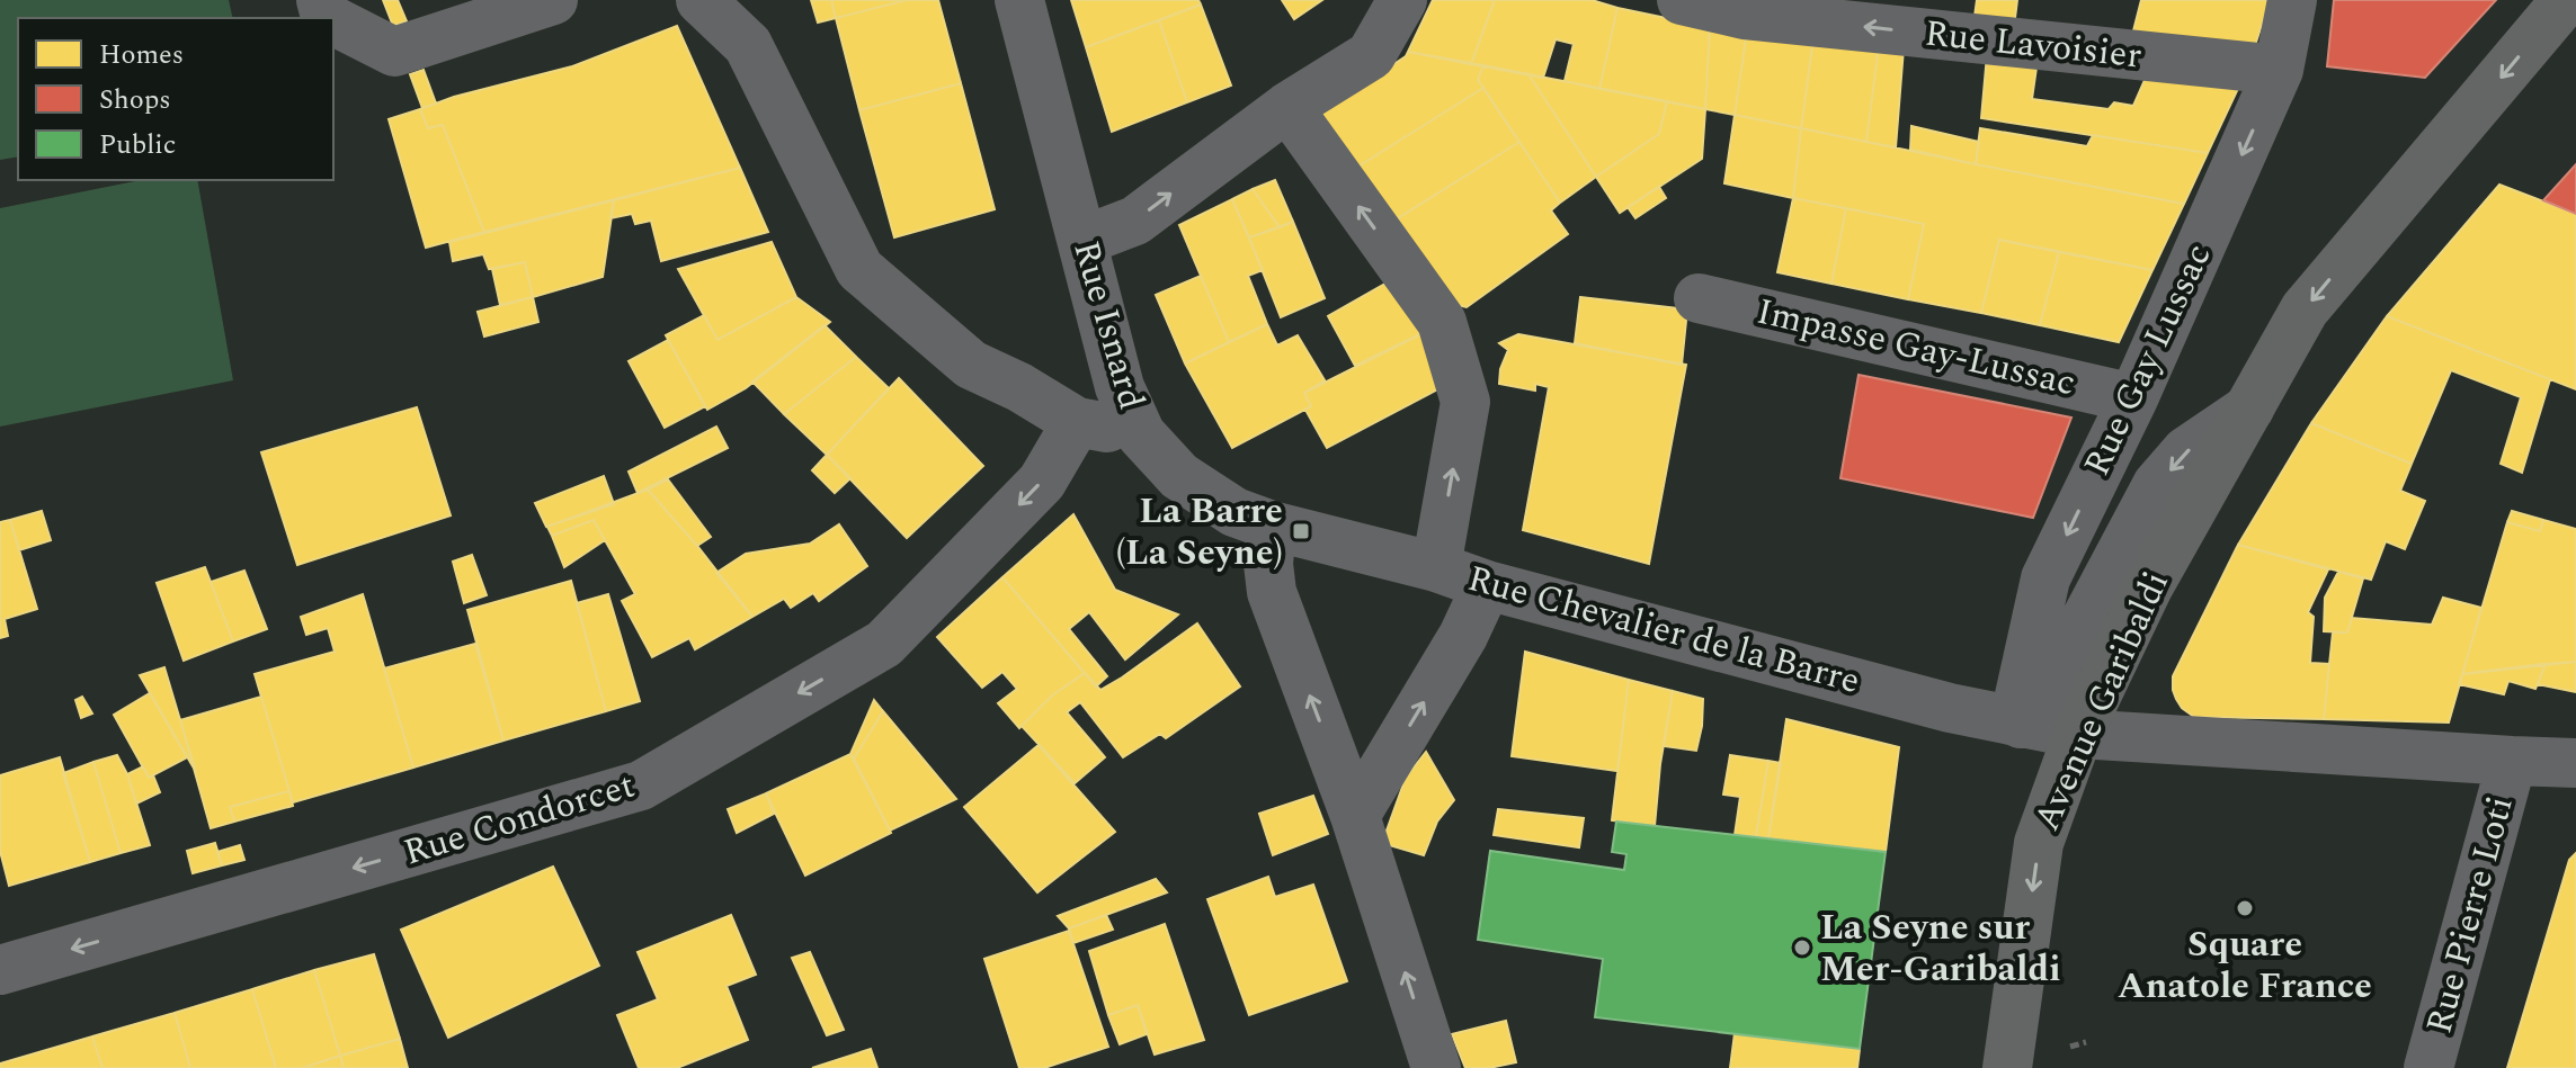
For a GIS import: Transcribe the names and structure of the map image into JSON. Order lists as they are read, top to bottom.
{
  "streets": {
    "main road": ["Avenue Garibaldi"],
    "street": [
      "Rue Lavoisier",
      "Rue Isnard",
      "Impasse Gay-Lussac",
      "Rue Gay Lussac",
      "Rue Chevalier de la Barre",
      "Rue Condorcet",
      "Rue Pierre Loti"
    ]
  },
  "crossings": [
    ["Rue Lavoisier", "Rue Gay Lussac"],
    ["Rue Isnard", "Rue Chevalier de la Barre"],
    ["Impasse Gay-Lussac", "Rue Gay Lussac"],
    ["Rue Gay Lussac", "Rue Chevalier de la Barre"],
    ["Rue Gay Lussac", "Avenue Garibaldi"],
    ["Rue Chevalier de la Barre", "Avenue Garibaldi"],
    ["Rue Chevalier de la Barre", "Rue Pierre Loti"]
  ],
  "one_way": [
    "Rue Lavoisier",
    "Rue Gay Lussac",
    "Avenue Garibaldi",
    "Rue Condorcet"
  ],
  "places": {
    "transit": ["La Barre (La Seyne)"],
    "other": ["Square Anatole France", "La Seyne sur Mer-Garibaldi"]
  },
  "legend": ["Homes", "Shops", "Public"]
}
